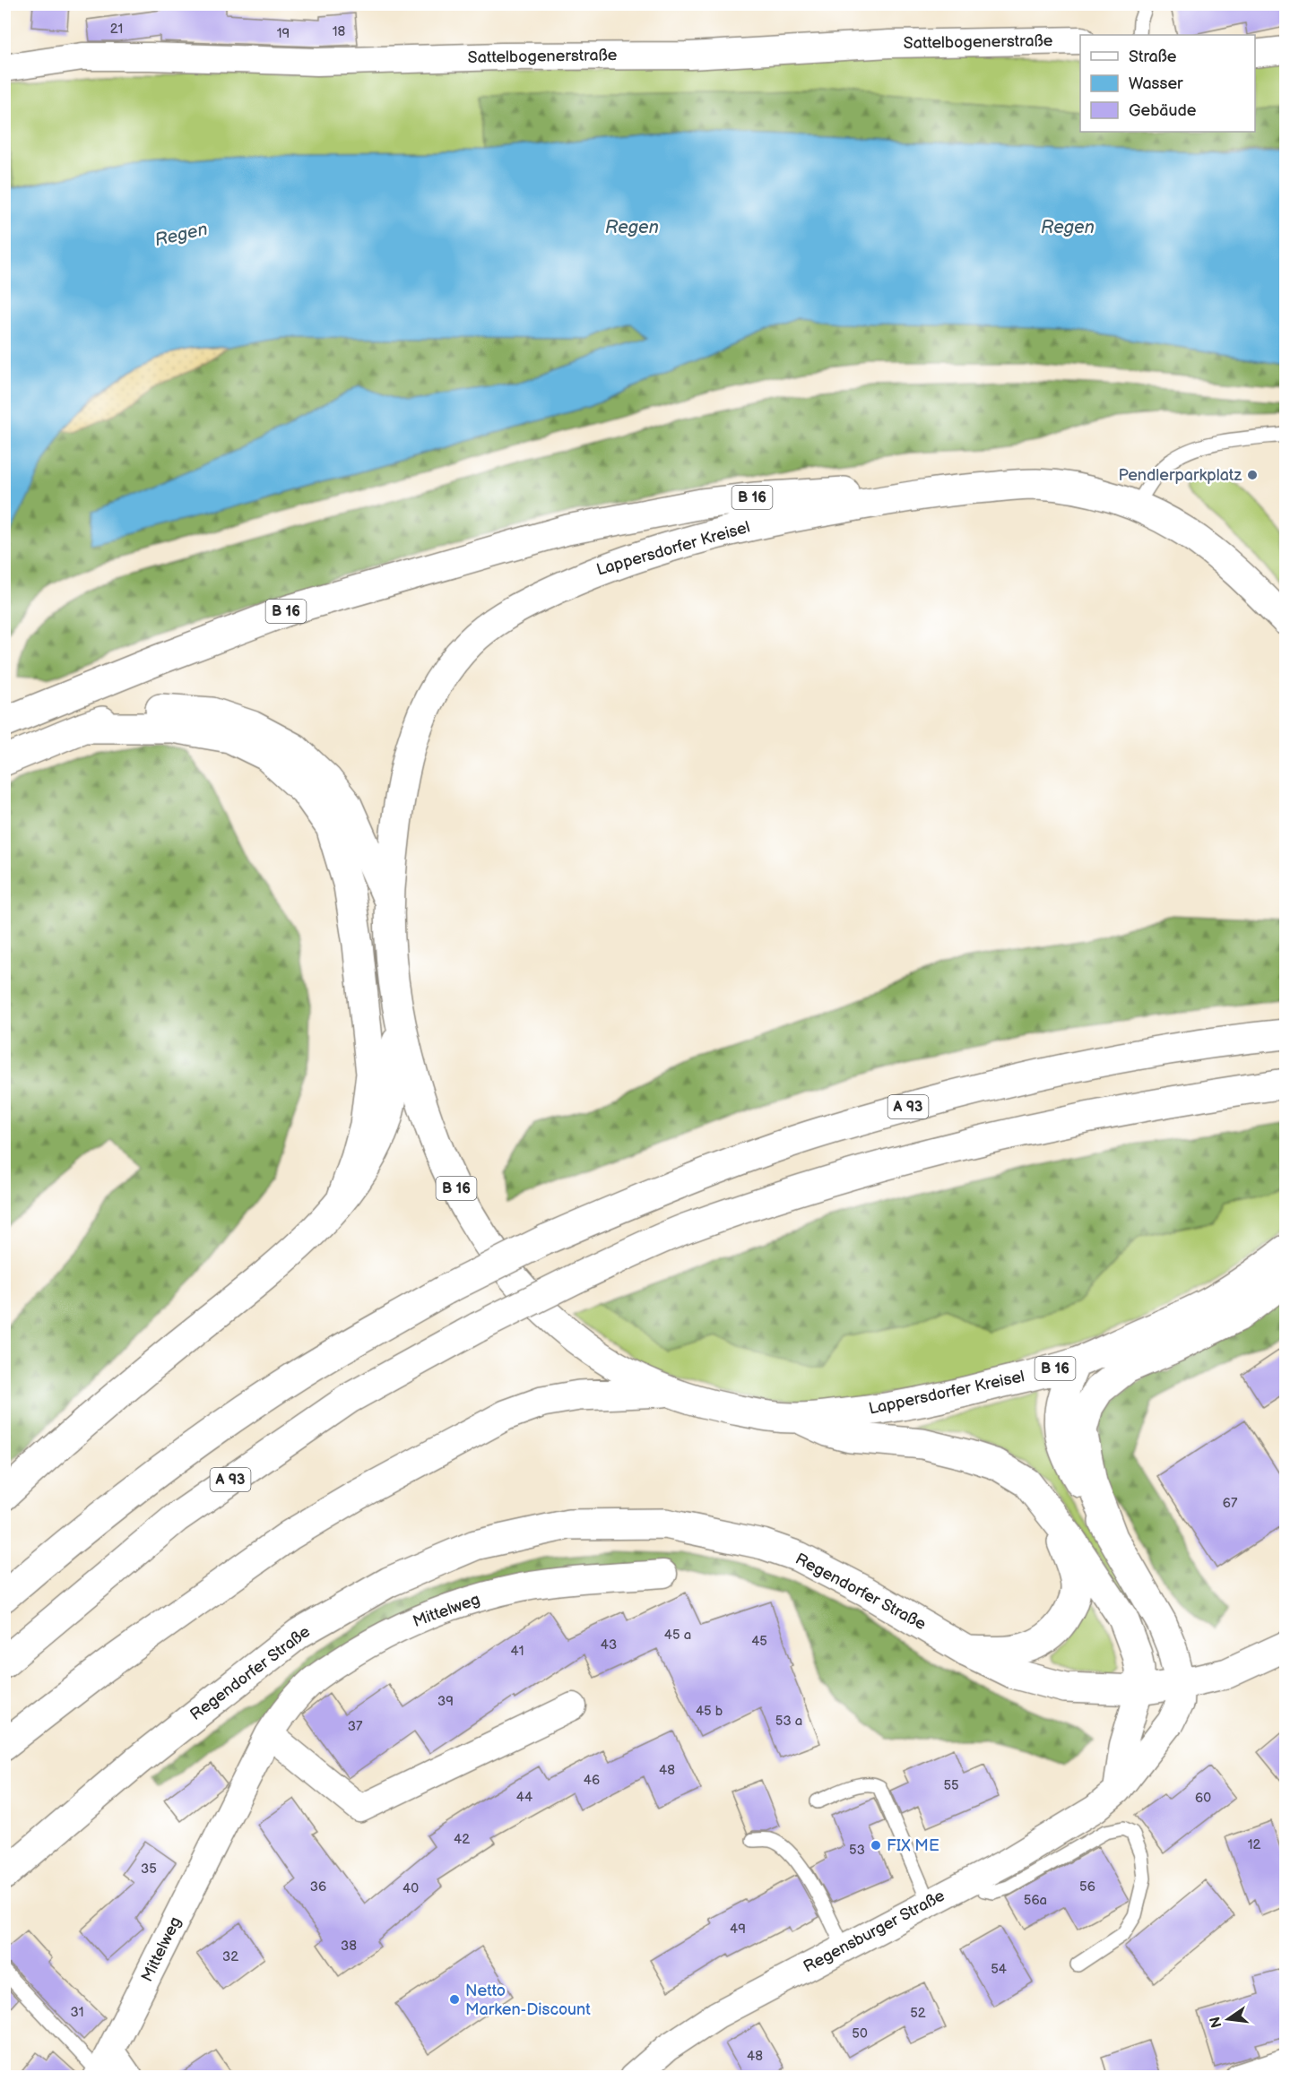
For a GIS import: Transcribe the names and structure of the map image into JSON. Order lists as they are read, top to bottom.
{
  "streets": {
    "main road": [
      "B 16",
      "Lappersdorfer Kreisel",
      "A 93",
      "Regendorfer Straße"
    ],
    "street": ["Sattelbogenerstraße", "Mittelweg", "Regensburger Straße"]
  },
  "crossings": [
    ["B 16", "Lappersdorfer Kreisel"],
    ["B 16", "Regendorfer Straße"],
    ["B 16", "Regensburger Straße"]
  ],
  "water": ["Regen"],
  "places": ["Pendlerparkplatz", "FIX ME", "Netto Marken-Discount"],
  "house_numbers": [
    "21",
    "18",
    "19",
    "67",
    "45 a",
    "45",
    "43",
    "41",
    "39",
    "45 b",
    "53 a",
    "37",
    "48",
    "46",
    "55",
    "44",
    "60",
    "42",
    "12",
    "53",
    "35",
    "36",
    "56",
    "40",
    "56a",
    "49",
    "38",
    "32",
    "54",
    "31",
    "52",
    "50",
    "48"
  ],
  "legend": ["Straße", "Wasser", "Gebäude"],
  "north": "left"
}
